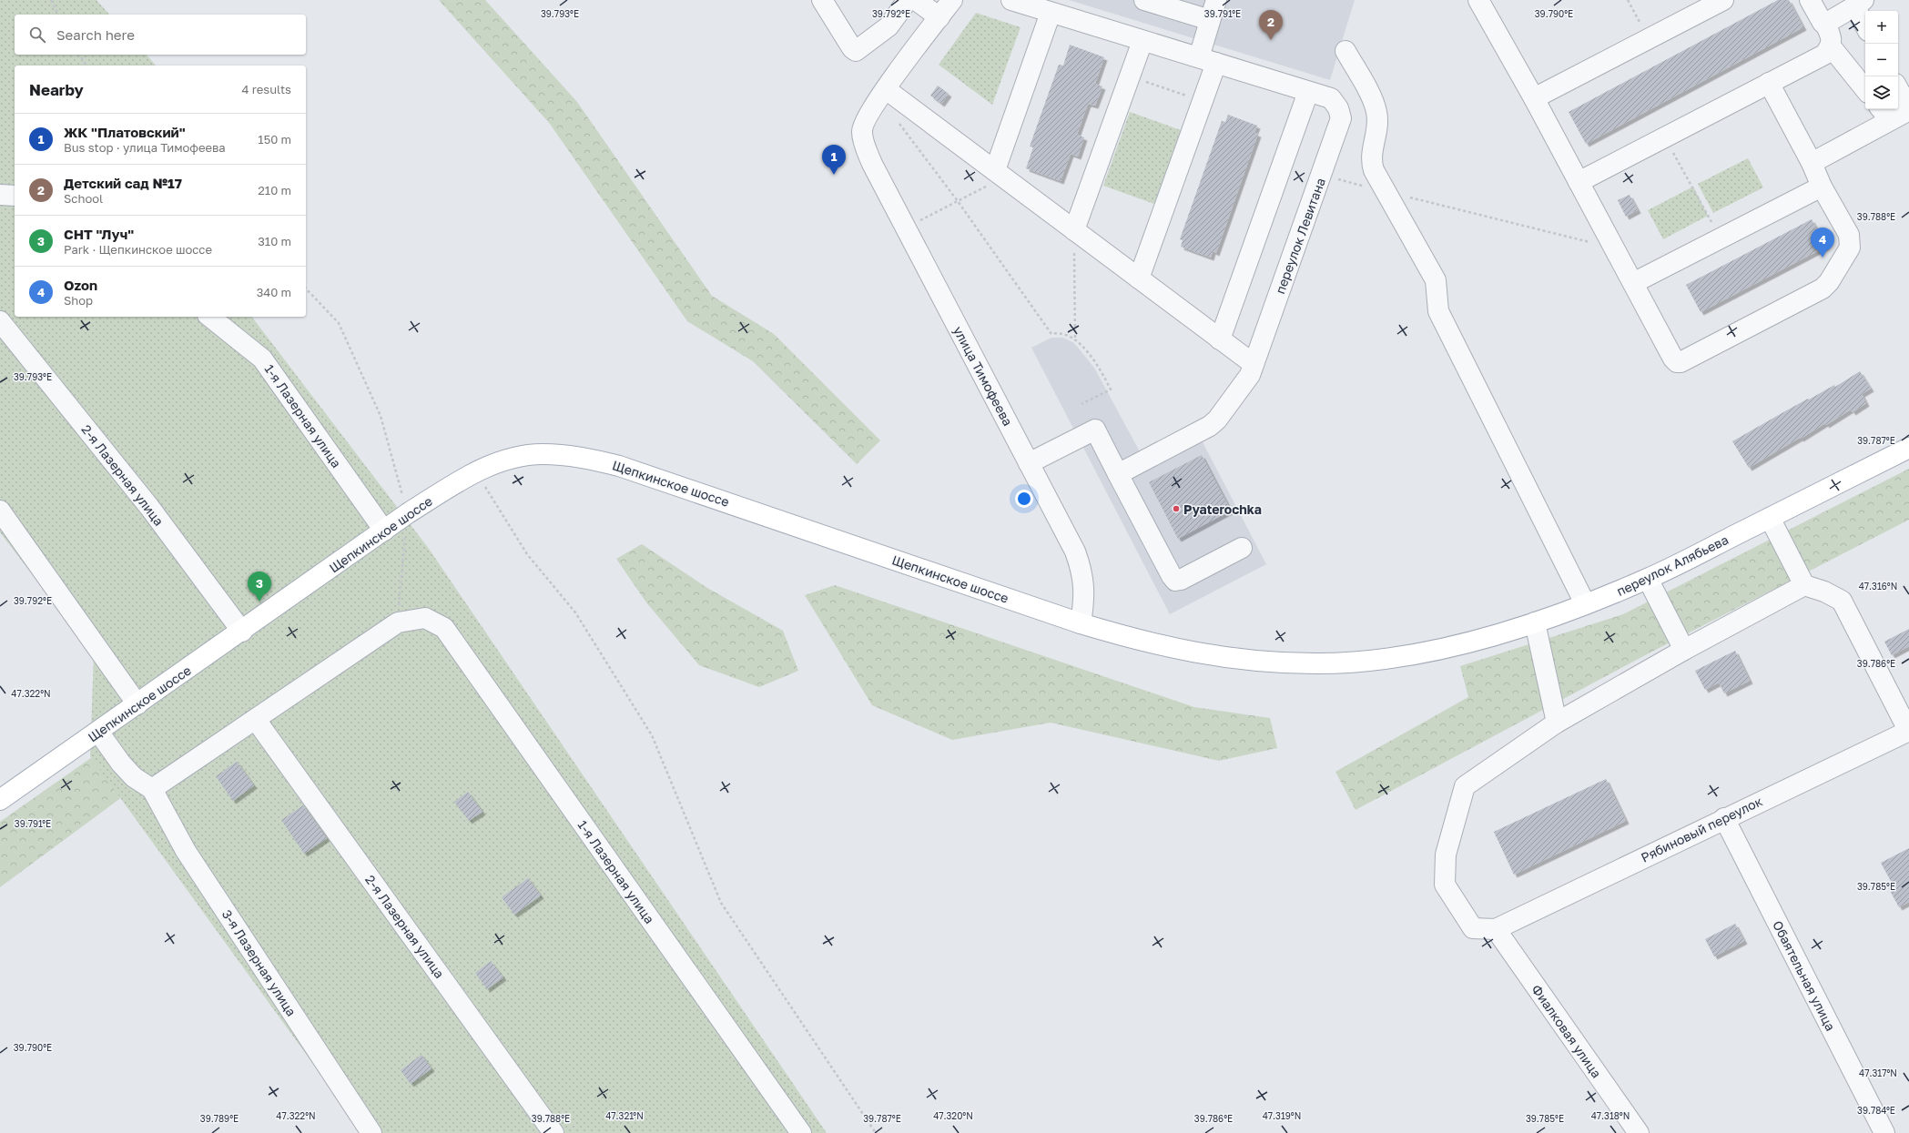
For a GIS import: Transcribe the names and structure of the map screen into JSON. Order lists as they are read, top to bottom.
{
  "streets": {
    "main road": ["Щепкинское шоссе", "переулок Алябьева"],
    "street": [
      "переулок Левитана",
      "улица Тимофеева",
      "1-я Лазерная улица",
      "2-я Лазерная улица",
      "Рябиновый переулок",
      "3-я Лазерная улица",
      "Обаятельная улица",
      "Фиалковая улица"
    ]
  },
  "crossings": [
    ["улица Тимофеева", "Щепкинское шоссе"],
    ["1-я Лазерная улица", "Щепкинское шоссе"],
    ["2-я Лазерная улица", "Щепкинское шоссе"],
    ["Щепкинское шоссе", "переулок Алябьева"],
    ["Рябиновый переулок", "Обаятельная улица"],
    ["Рябиновый переулок", "Фиалковая улица"]
  ],
  "places": ["Pyaterochka"],
  "page": {
    "pins": [
      "2",
      "1",
      "4",
      "3"
    ],
    "map_buttons": ["+", "−"],
    "search": "Search here",
    "heading": ["Nearby", "4 results"],
    "list": [
      {
        "mark": "1",
        "name": "ЖК \"Платовский\"",
        "note": "Bus stop · улица Тимофеева",
        "value": "150 m"
      },
      {
        "mark": "2",
        "name": "Детский сад №17",
        "note": "School",
        "value": "210 m"
      },
      {
        "mark": "3",
        "name": "СНТ \"Луч\"",
        "note": "Park · Щепкинское шоссе",
        "value": "310 m"
      },
      {
        "mark": "4",
        "name": "Ozon",
        "note": "Shop",
        "value": "340 m"
      }
    ]
  },
  "coordinates": [
    "39.793°E",
    "39.792°E",
    "39.791°E",
    "39.790°E",
    "39.788°E",
    "39.787°E",
    "47.316°N",
    "39.786°E",
    "47.322°N",
    "39.785°E",
    "47.317°N",
    "39.784°E",
    "47.321°N",
    "47.320°N",
    "47.319°N",
    "47.318°N",
    "39.789°E"
  ]
}
